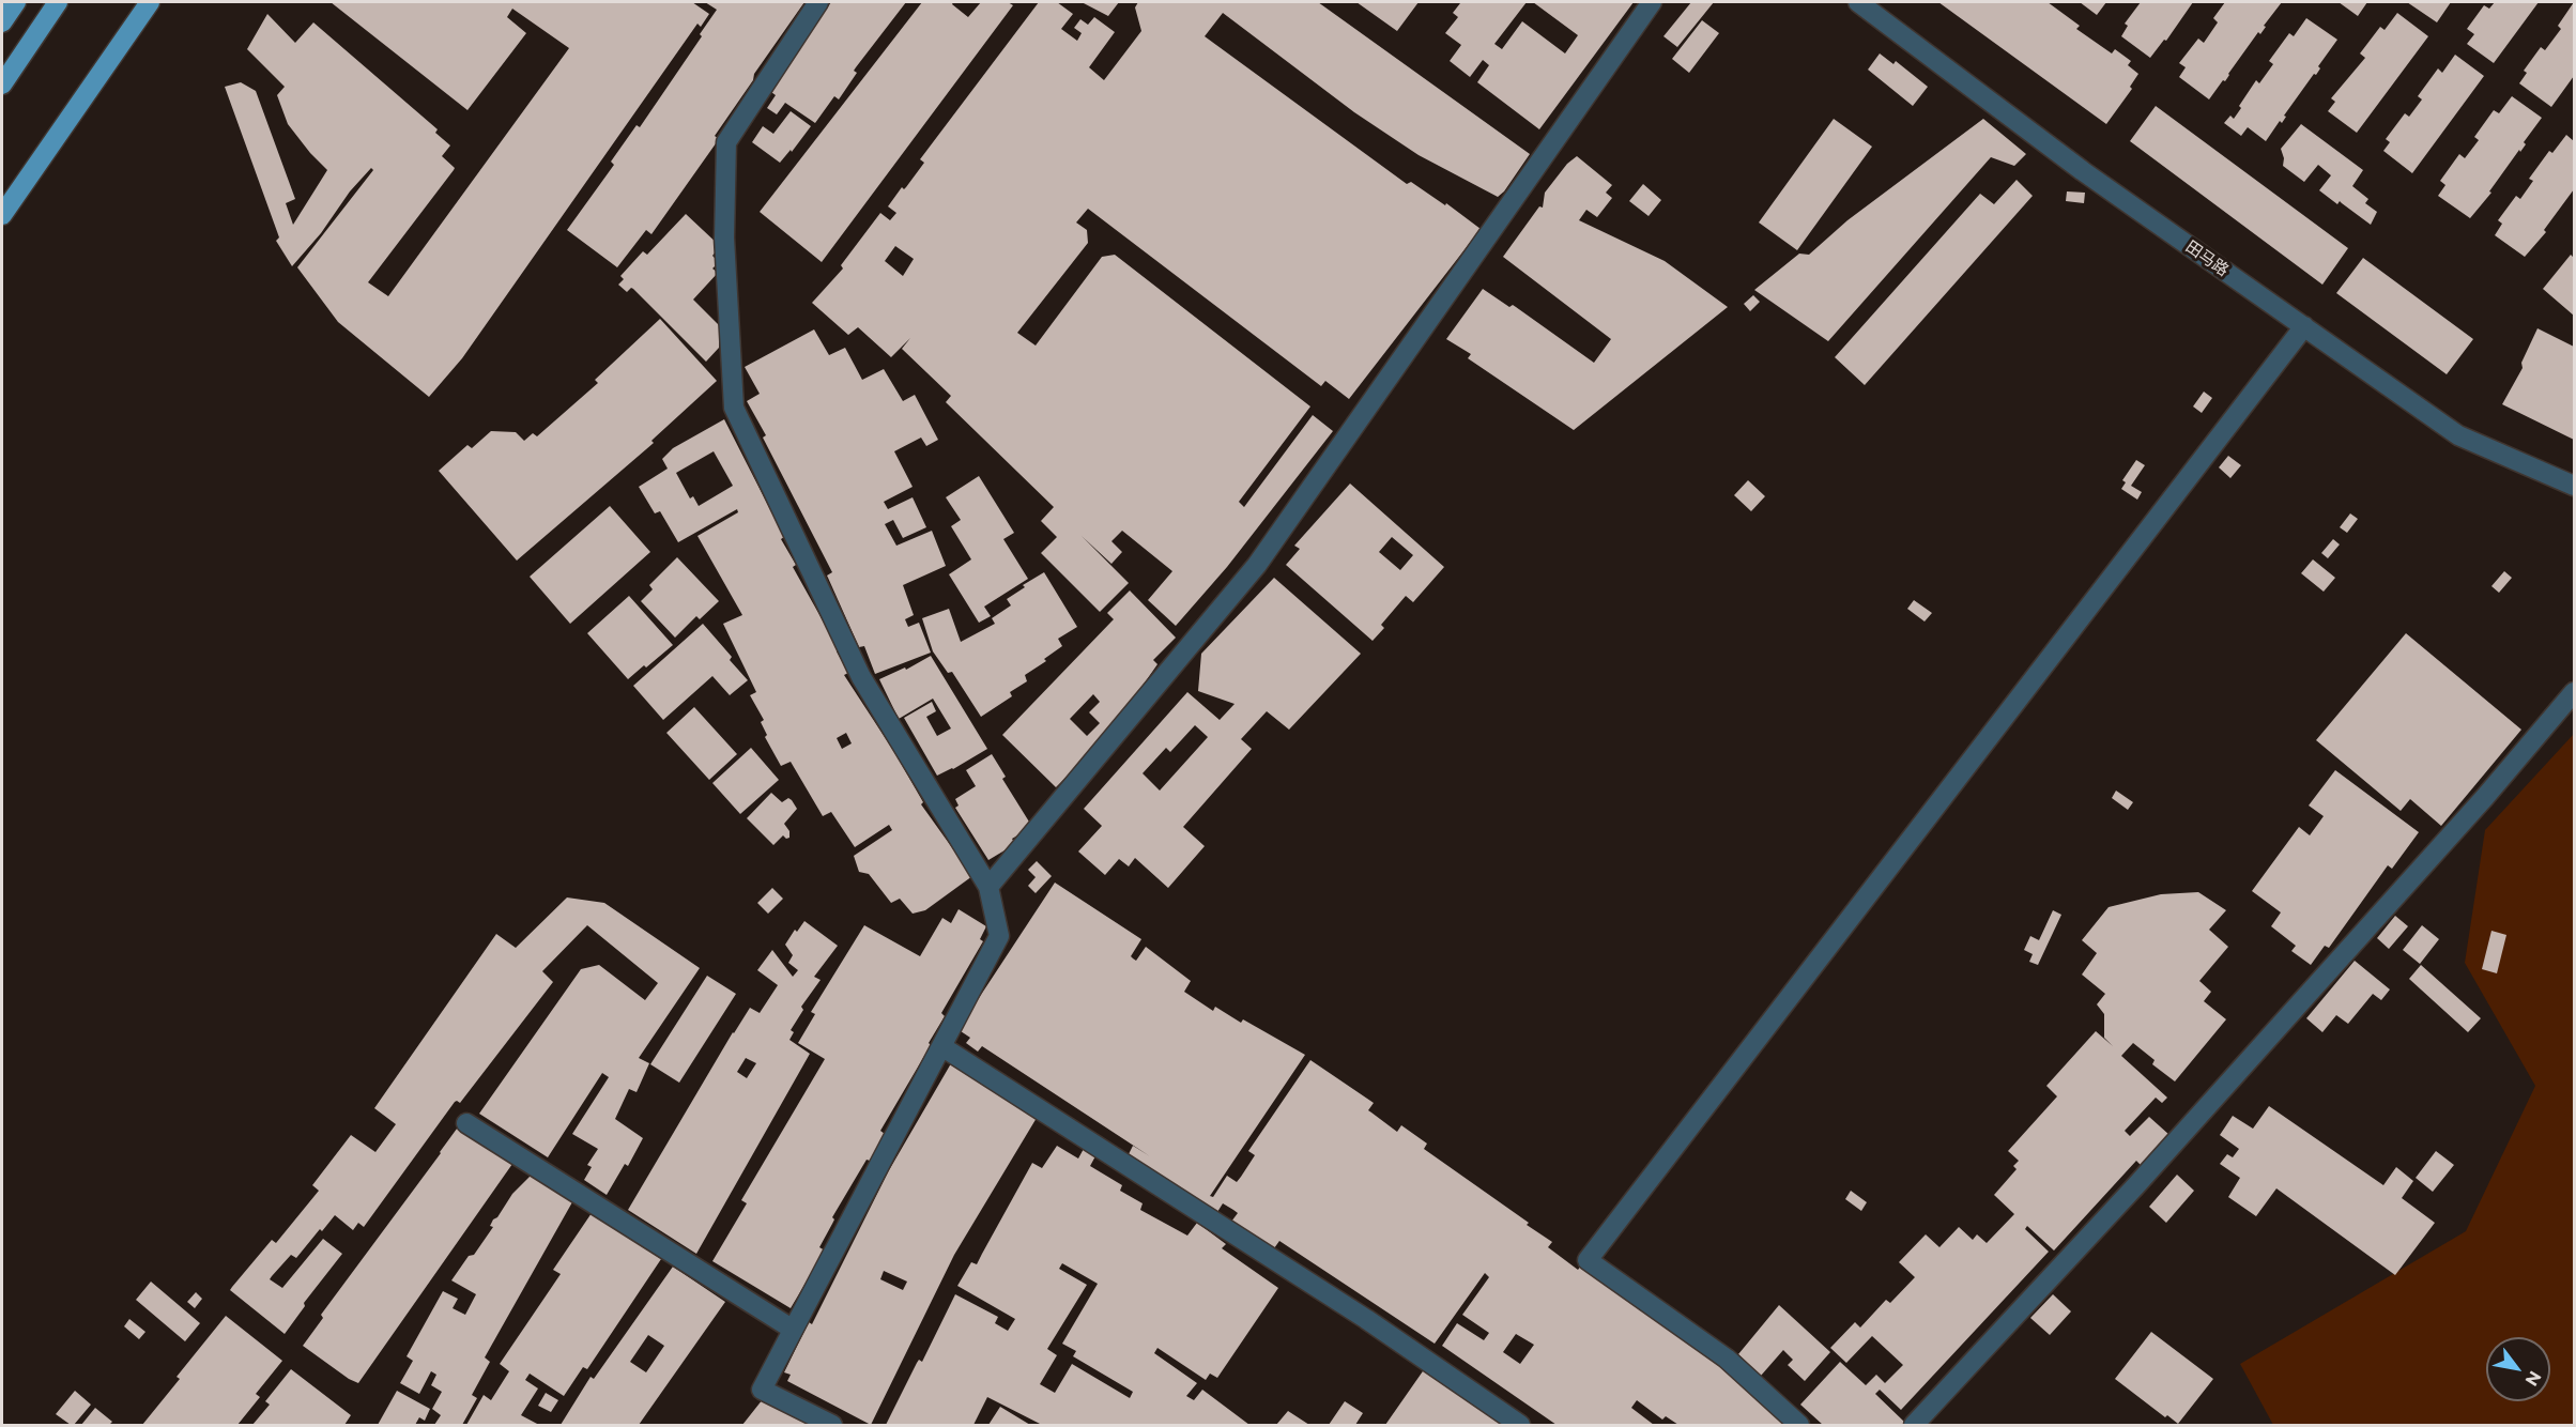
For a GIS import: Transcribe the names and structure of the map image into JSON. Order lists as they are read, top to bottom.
{
  "streets": {
    "street": ["田马路"]
  },
  "north": "bottom right"
}
